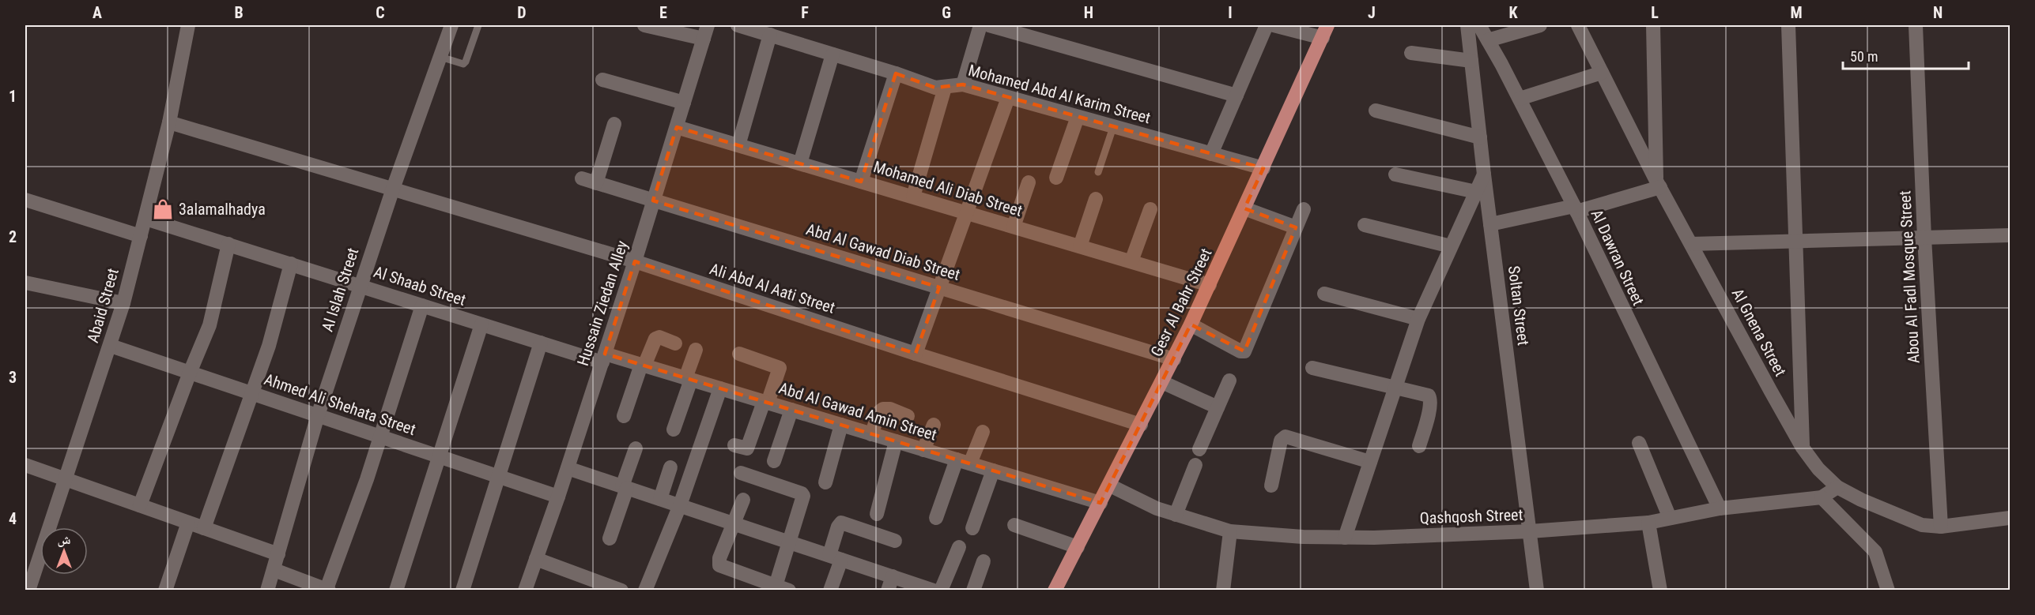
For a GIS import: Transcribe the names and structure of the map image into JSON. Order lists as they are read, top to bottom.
{
  "streets": {
    "main road": ["Gesr Al Bahr Street"],
    "street": [
      "Mohamed Abd Al Karim Street",
      "Mohamed Ali Diab Street",
      "Abd Al Gawad Diab Street",
      "Al Dawran Street",
      "Abou Al Fadl Mosque Street",
      "Al Shaab Street",
      "Ali Abd Al Aati Street",
      "Al Islah Street",
      "Hussain Ziedan Alley",
      "Abaid Street",
      "Soltan Street",
      "Al Gnena Street",
      "Ahmed Ali Shehata Street",
      "Abd Al Gawad Amin Street",
      "Qashqosh Street"
    ]
  },
  "crossings": [
    ["Mohamed Abd Al Karim Street", "Gesr Al Bahr Street"],
    ["Mohamed Ali Diab Street", "Gesr Al Bahr Street"],
    ["Mohamed Ali Diab Street", "Hussain Ziedan Alley"],
    ["Abd Al Gawad Diab Street", "Gesr Al Bahr Street"],
    ["Abd Al Gawad Diab Street", "Hussain Ziedan Alley"],
    ["Al Dawran Street", "Qashqosh Street"],
    ["Abou Al Fadl Mosque Street", "Al Gnena Street"],
    ["Al Shaab Street", "Al Islah Street"],
    ["Al Shaab Street", "Hussain Ziedan Alley"],
    ["Al Shaab Street", "Abaid Street"],
    ["Al Shaab Street", "Abd Al Gawad Amin Street"],
    ["Ali Abd Al Aati Street", "Al Islah Street"],
    ["Ali Abd Al Aati Street", "Gesr Al Bahr Street"],
    ["Ali Abd Al Aati Street", "Hussain Ziedan Alley"],
    ["Ali Abd Al Aati Street", "Abaid Street"],
    ["Al Islah Street", "Ahmed Ali Shehata Street"],
    ["Gesr Al Bahr Street", "Abd Al Gawad Amin Street"],
    ["Gesr Al Bahr Street", "Qashqosh Street"],
    ["Hussain Ziedan Alley", "Ahmed Ali Shehata Street"],
    ["Hussain Ziedan Alley", "Abd Al Gawad Amin Street"],
    ["Abaid Street", "Ahmed Ali Shehata Street"],
    ["Soltan Street", "Qashqosh Street"],
    ["Al Gnena Street", "Qashqosh Street"]
  ],
  "places": {
    "shop": ["3alamalhadya"]
  },
  "scale_bar": "50 m",
  "north": "top",
  "grid": {
    "columns": [
      "A",
      "B",
      "C",
      "D",
      "E",
      "F",
      "G",
      "H",
      "I",
      "J",
      "K",
      "L",
      "M",
      "N"
    ],
    "rows": [
      "1",
      "2",
      "3",
      "4"
    ]
  }
}
